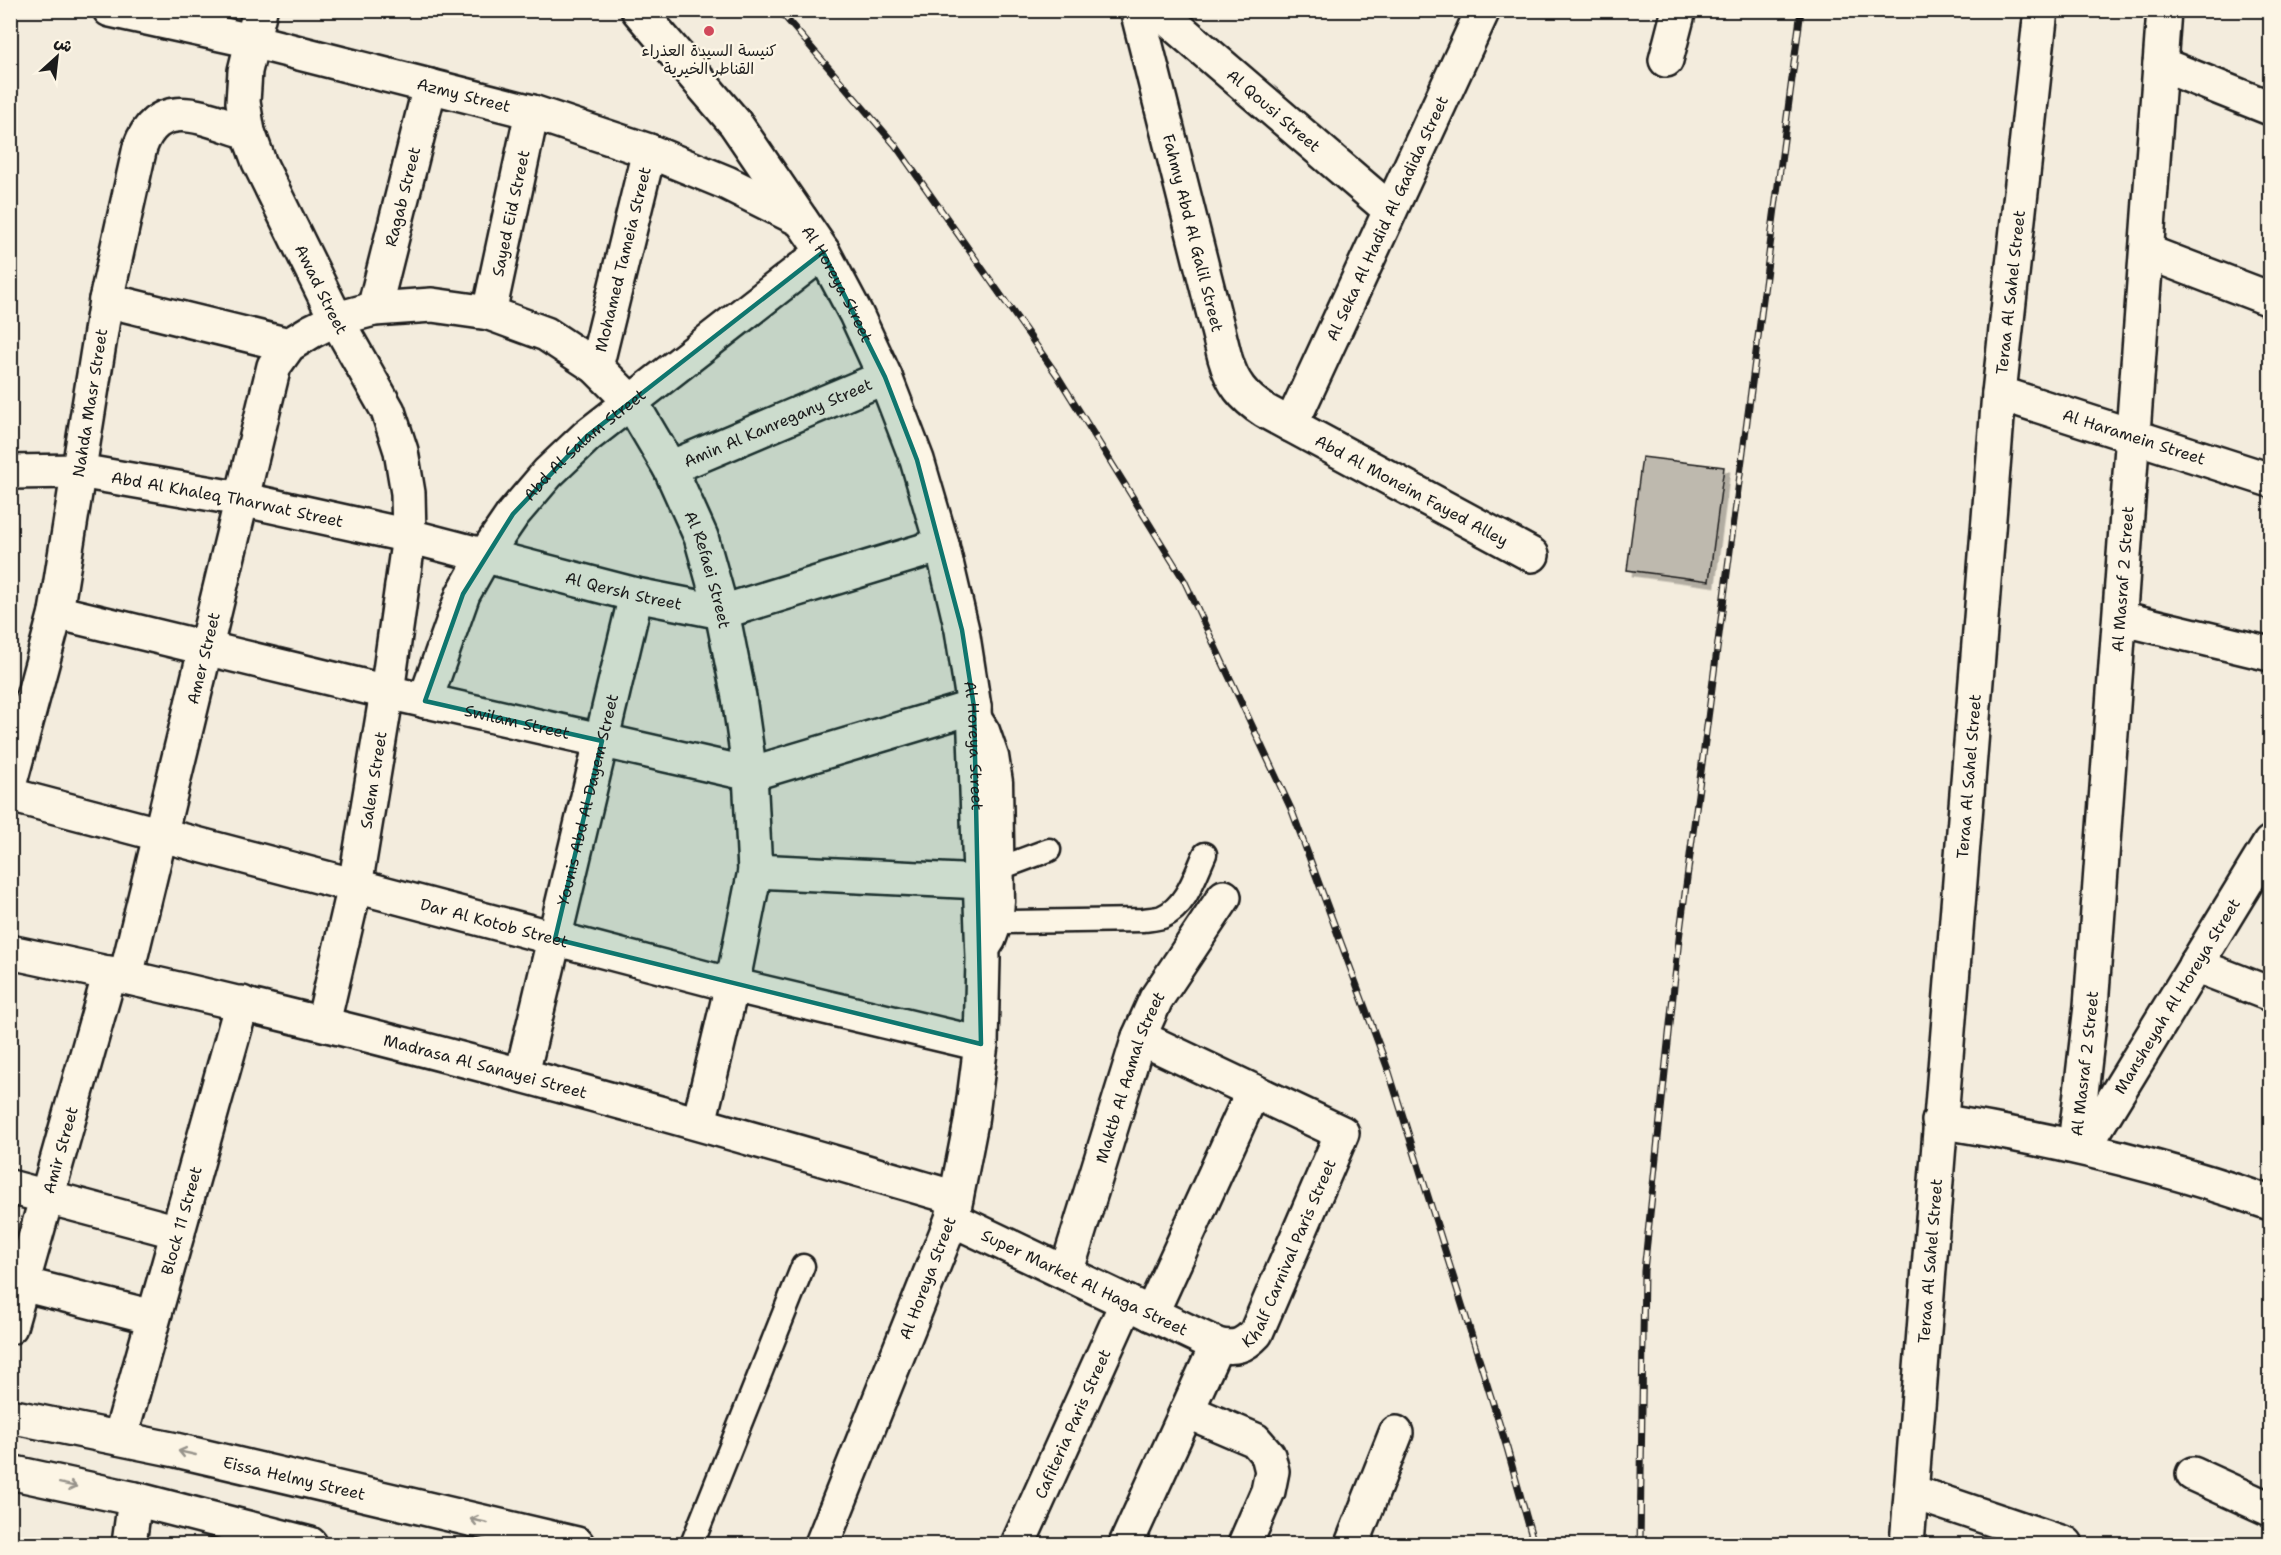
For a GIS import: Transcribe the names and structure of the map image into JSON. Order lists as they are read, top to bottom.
{
  "streets": {
    "street": [
      "Azmy Street",
      "Al Qousi Street",
      "Ragab Street",
      "Sayed Eid Street",
      "Al Seka Al Hadid Al Gadida Street",
      "Fahmy Abd Al Galil Street",
      "Mohamed Tameia Street",
      "Al Horeya Street",
      "Awad Street",
      "Teraa Al Sahel Street",
      "Nahda Masr Street",
      "Amin Al Kanregany Street",
      "Al Haramein Street",
      "Abd Al Salam Street",
      "Abd Al Moneim Fayed Alley",
      "Abd Al Khaleq Tharwat Street",
      "Al Refaei Street",
      "Al Masraf 2 Street",
      "Al Qersh Street",
      "Amer Street",
      "Swilam Street",
      "Salem Street",
      "Younis Abd Al Dayem Street",
      "Dar Al Kotob Street",
      "Mansheyah Al Horeya Street",
      "Madrasa Al Sanayei Street",
      "Maktb Al Aamal Street",
      "Amir Street",
      "Block 11 Street",
      "Khalf Carnival Paris Street",
      "Super Market Al Haga Street",
      "Cafiteria Paris Street",
      "Eissa Helmy Street"
    ]
  },
  "crossings": [
    ["Azmy Street", "Ragab Street"],
    ["Azmy Street", "Sayed Eid Street"],
    ["Azmy Street", "Mohamed Tameia Street"],
    ["Azmy Street", "Al Horeya Street"],
    ["Azmy Street", "Awad Street"],
    ["Al Qousi Street", "Al Seka Al Hadid Al Gadida Street"],
    ["Ragab Street", "Al Refaei Street"],
    ["Sayed Eid Street", "Al Refaei Street"],
    ["Al Seka Al Hadid Al Gadida Street", "Fahmy Abd Al Galil Street"],
    ["Al Seka Al Hadid Al Gadida Street", "Abd Al Moneim Fayed Alley"],
    ["Fahmy Abd Al Galil Street", "Abd Al Moneim Fayed Alley"],
    ["Mohamed Tameia Street", "Al Refaei Street"],
    ["Al Horeya Street", "Amin Al Kanregany Street"],
    ["Al Horeya Street", "Abd Al Salam Street"],
    ["Al Horeya Street", "Al Qersh Street"],
    ["Al Horeya Street", "Swilam Street"],
    ["Al Horeya Street", "Dar Al Kotob Street"],
    ["Al Horeya Street", "Madrasa Al Sanayei Street"],
    ["Al Horeya Street", "Super Market Al Haga Street"],
    ["Awad Street", "Nahda Masr Street"],
    ["Awad Street", "Abd Al Khaleq Tharwat Street"],
    ["Awad Street", "Al Refaei Street"],
    ["Awad Street", "Al Qersh Street"],
    ["Awad Street", "Salem Street"],
    ["Teraa Al Sahel Street", "Al Haramein Street"],
    ["Nahda Masr Street", "Abd Al Khaleq Tharwat Street"],
    ["Nahda Masr Street", "Swilam Street"],
    ["Amin Al Kanregany Street", "Al Refaei Street"],
    ["Al Haramein Street", "Al Masraf 2 Street"],
    ["Abd Al Salam Street", "Al Refaei Street"],
    ["Abd Al Salam Street", "Al Qersh Street"],
    ["Abd Al Salam Street", "Swilam Street"],
    ["Abd Al Khaleq Tharwat Street", "Al Qersh Street"],
    ["Abd Al Khaleq Tharwat Street", "Amer Street"],
    ["Abd Al Khaleq Tharwat Street", "Salem Street"],
    ["Al Refaei Street", "Al Qersh Street"],
    ["Al Refaei Street", "Amer Street"],
    ["Al Refaei Street", "Swilam Street"],
    ["Al Refaei Street", "Dar Al Kotob Street"],
    ["Al Refaei Street", "Madrasa Al Sanayei Street"],
    ["Al Masraf 2 Street", "Mansheyah Al Horeya Street"],
    ["Al Qersh Street", "Salem Street"],
    ["Al Qersh Street", "Younis Abd Al Dayem Street"],
    ["Amer Street", "Swilam Street"],
    ["Amer Street", "Dar Al Kotob Street"],
    ["Amer Street", "Madrasa Al Sanayei Street"],
    ["Amer Street", "Amir Street"],
    ["Swilam Street", "Salem Street"],
    ["Swilam Street", "Younis Abd Al Dayem Street"],
    ["Salem Street", "Dar Al Kotob Street"],
    ["Salem Street", "Madrasa Al Sanayei Street"],
    ["Younis Abd Al Dayem Street", "Dar Al Kotob Street"],
    ["Younis Abd Al Dayem Street", "Madrasa Al Sanayei Street"],
    ["Madrasa Al Sanayei Street", "Amir Street"],
    ["Madrasa Al Sanayei Street", "Block 11 Street"],
    ["Madrasa Al Sanayei Street", "Super Market Al Haga Street"],
    ["Maktb Al Aamal Street", "Super Market Al Haga Street"],
    ["Block 11 Street", "Eissa Helmy Street"],
    ["Khalf Carnival Paris Street", "Super Market Al Haga Street"],
    ["Khalf Carnival Paris Street", "Cafiteria Paris Street"],
    ["Super Market Al Haga Street", "Cafiteria Paris Street"]
  ],
  "places": ["كنيسة السيدة العذراء القناطر الخيرية"],
  "north": "top right"
}
